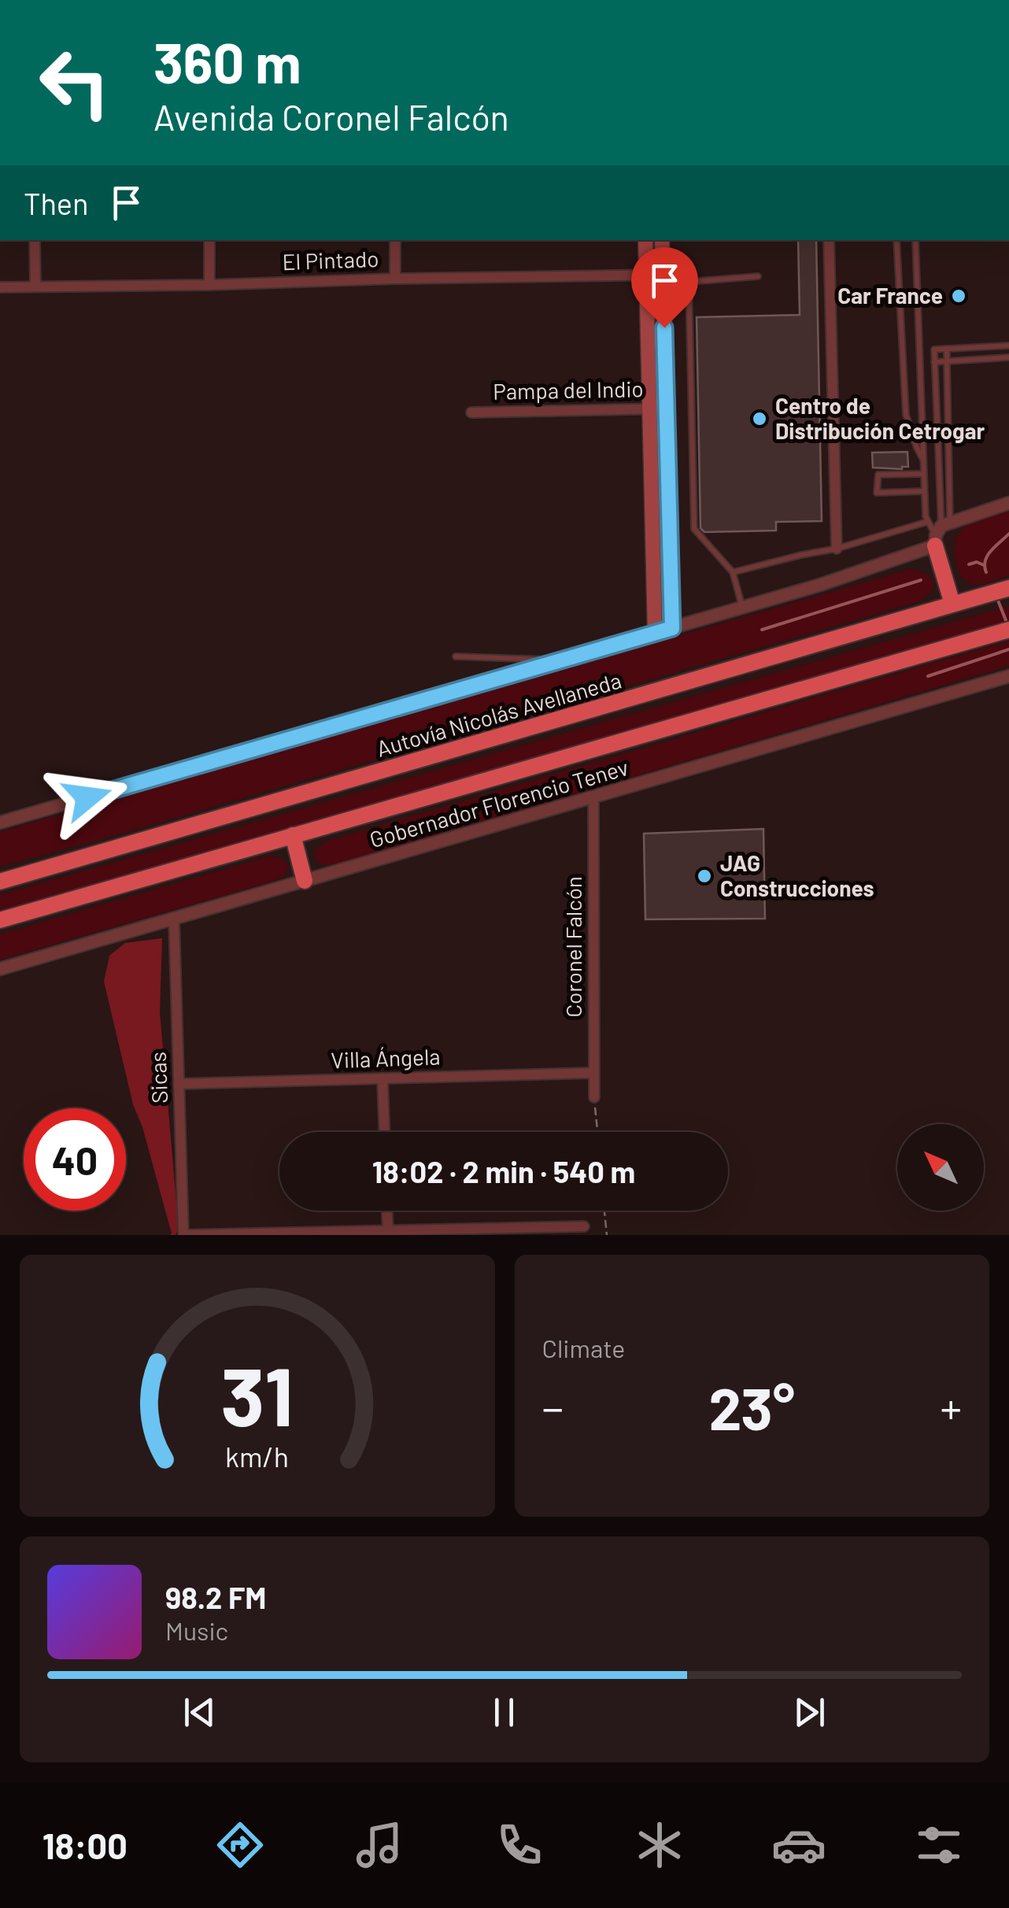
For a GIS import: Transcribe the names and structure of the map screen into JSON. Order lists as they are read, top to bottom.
{
  "streets": {
    "highway": ["Autovía Nicolás Avellaneda"],
    "street": [
      "El Pintado",
      "Pampa del Indio",
      "Gobernador Florencio Tenev",
      "Coronel Falcón",
      "Villa Ángela",
      "Sicas"
    ]
  },
  "crossings": [
    ["Gobernador Florencio Tenev", "Coronel Falcón"],
    ["Gobernador Florencio Tenev", "Sicas"],
    ["Coronel Falcón", "Villa Ángela"],
    ["Villa Ángela", "Sicas"]
  ],
  "places": ["Car France", "Centro de Distribución Cetrogar", "JAG Construcciones"],
  "north": "top left",
  "page": {
    "turn": ["360 m", "Avenida Coronel Falcón"],
    "then": "Then",
    "limit": "40",
    "trip": "18:02 · 2 min · 540 m",
    "tile": "Climate",
    "heat": ["−", "23°", "+"],
    "song": ["98.2 FM", "Music"],
    "tabs": "18:00",
    "gauge": ["31", "km/h"]
  }
}
